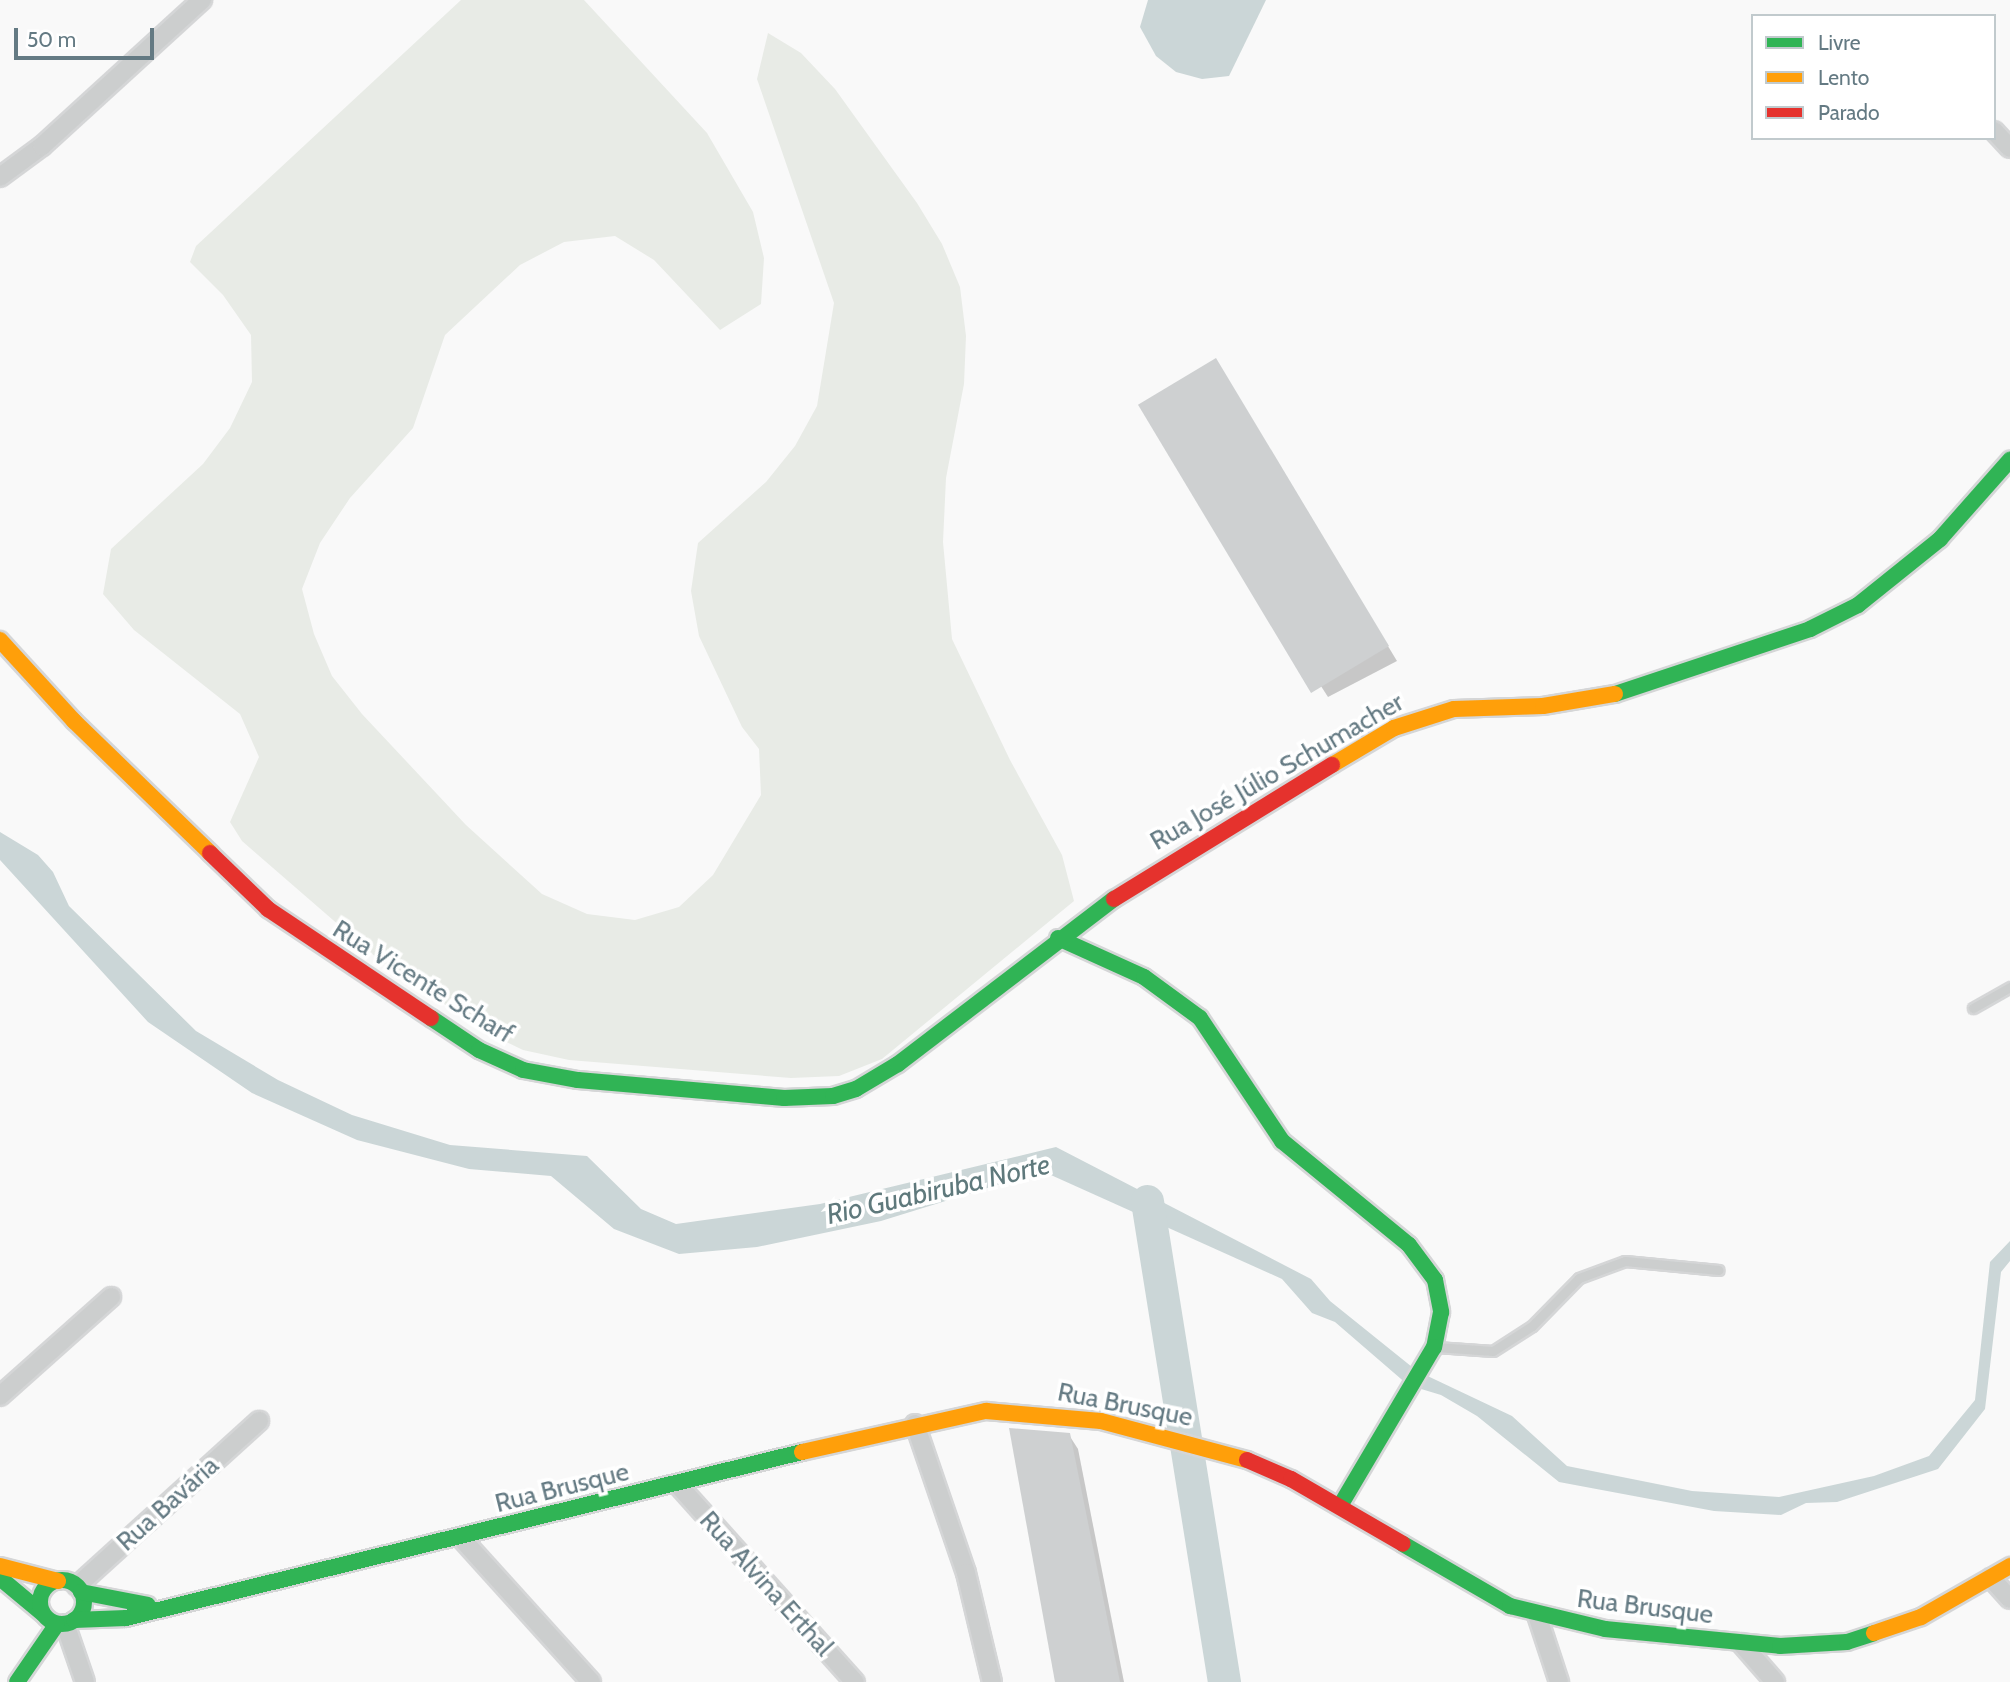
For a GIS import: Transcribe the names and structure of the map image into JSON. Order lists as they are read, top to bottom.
{
  "streets": {
    "main road": ["Rua José Júlio Schumacher", "Rua Vicente Scharf", "Rua Brusque"],
    "street": ["Rua Bavária", "Rua Alvina Erthal"]
  },
  "crossings": [
    ["Rua José Júlio Schumacher", "Rua Vicente Scharf"],
    ["Rua Brusque", "Rua Bavária"],
    ["Rua Brusque", "Rua Alvina Erthal"]
  ],
  "water": ["Rio Guabiruba Norte"],
  "legend": ["Livre", "Lento", "Parado"],
  "scale_bar": "50 m"
}
